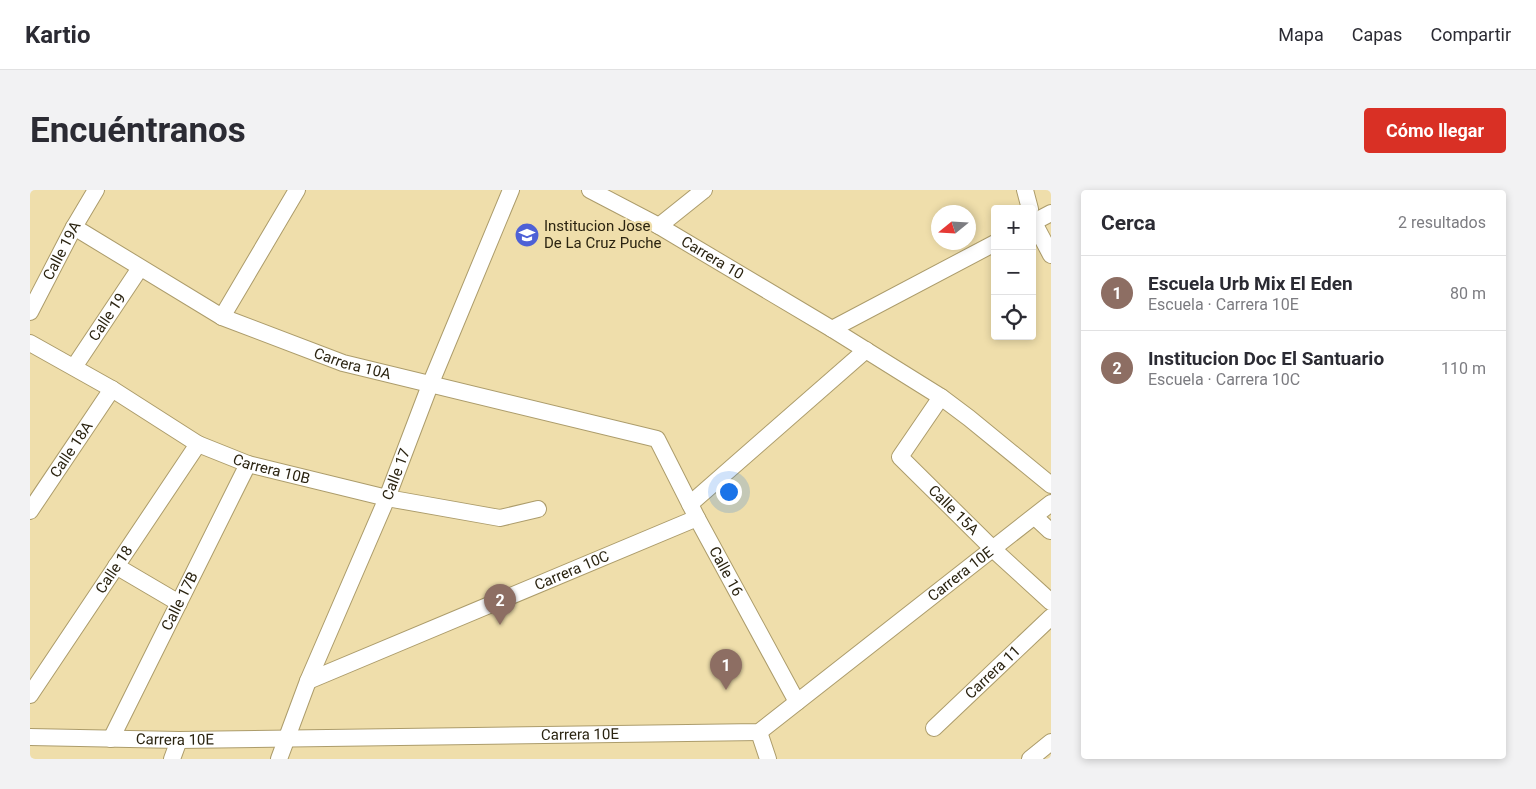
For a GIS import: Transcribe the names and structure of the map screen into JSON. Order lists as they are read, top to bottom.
{
  "streets": {
    "street": [
      "Calle 19A",
      "Carrera 10",
      "Calle 19",
      "Carrera 10A",
      "Calle 18A",
      "Carrera 10B",
      "Calle 17",
      "Calle 15A",
      "Calle 18",
      "Carrera 10C",
      "Calle 16",
      "Carrera 10E",
      "Calle 17B",
      "Carrera 11"
    ]
  },
  "crossings": [
    ["Calle 19A", "Carrera 10A"],
    ["Carrera 10", "Calle 15A"],
    ["Carrera 10", "Carrera 10C"],
    ["Calle 19", "Carrera 10A"],
    ["Calle 19", "Carrera 10B"],
    ["Carrera 10A", "Calle 17"],
    ["Carrera 10A", "Calle 16"],
    ["Calle 18A", "Carrera 10B"],
    ["Carrera 10B", "Calle 17"],
    ["Carrera 10B", "Calle 18"],
    ["Carrera 10B", "Calle 17B"],
    ["Calle 17", "Carrera 10C"],
    ["Calle 17", "Carrera 10E"],
    ["Calle 15A", "Carrera 10E"],
    ["Carrera 10C", "Calle 16"],
    ["Calle 16", "Carrera 10E"],
    ["Carrera 10E", "Calle 17B"]
  ],
  "places": {
    "school or university": ["Institucion Jose De La Cruz Puche"]
  },
  "north": "left",
  "page": {
    "header": "Kartio",
    "nav": ["Mapa", "Capas", "Compartir"],
    "buttons": "Cómo llegar",
    "title": "Encuéntranos",
    "heading": ["Cerca", "2 resultados"],
    "map_buttons": ["+", "−"],
    "list": [
      {
        "mark": "1",
        "name": "Escuela Urb Mix El Eden",
        "note": "Escuela · Carrera 10E",
        "value": "80 m"
      },
      {
        "mark": "2",
        "name": "Institucion Doc El Santuario",
        "note": "Escuela · Carrera 10C",
        "value": "110 m"
      }
    ],
    "pins": ["2", "1"]
  }
}
